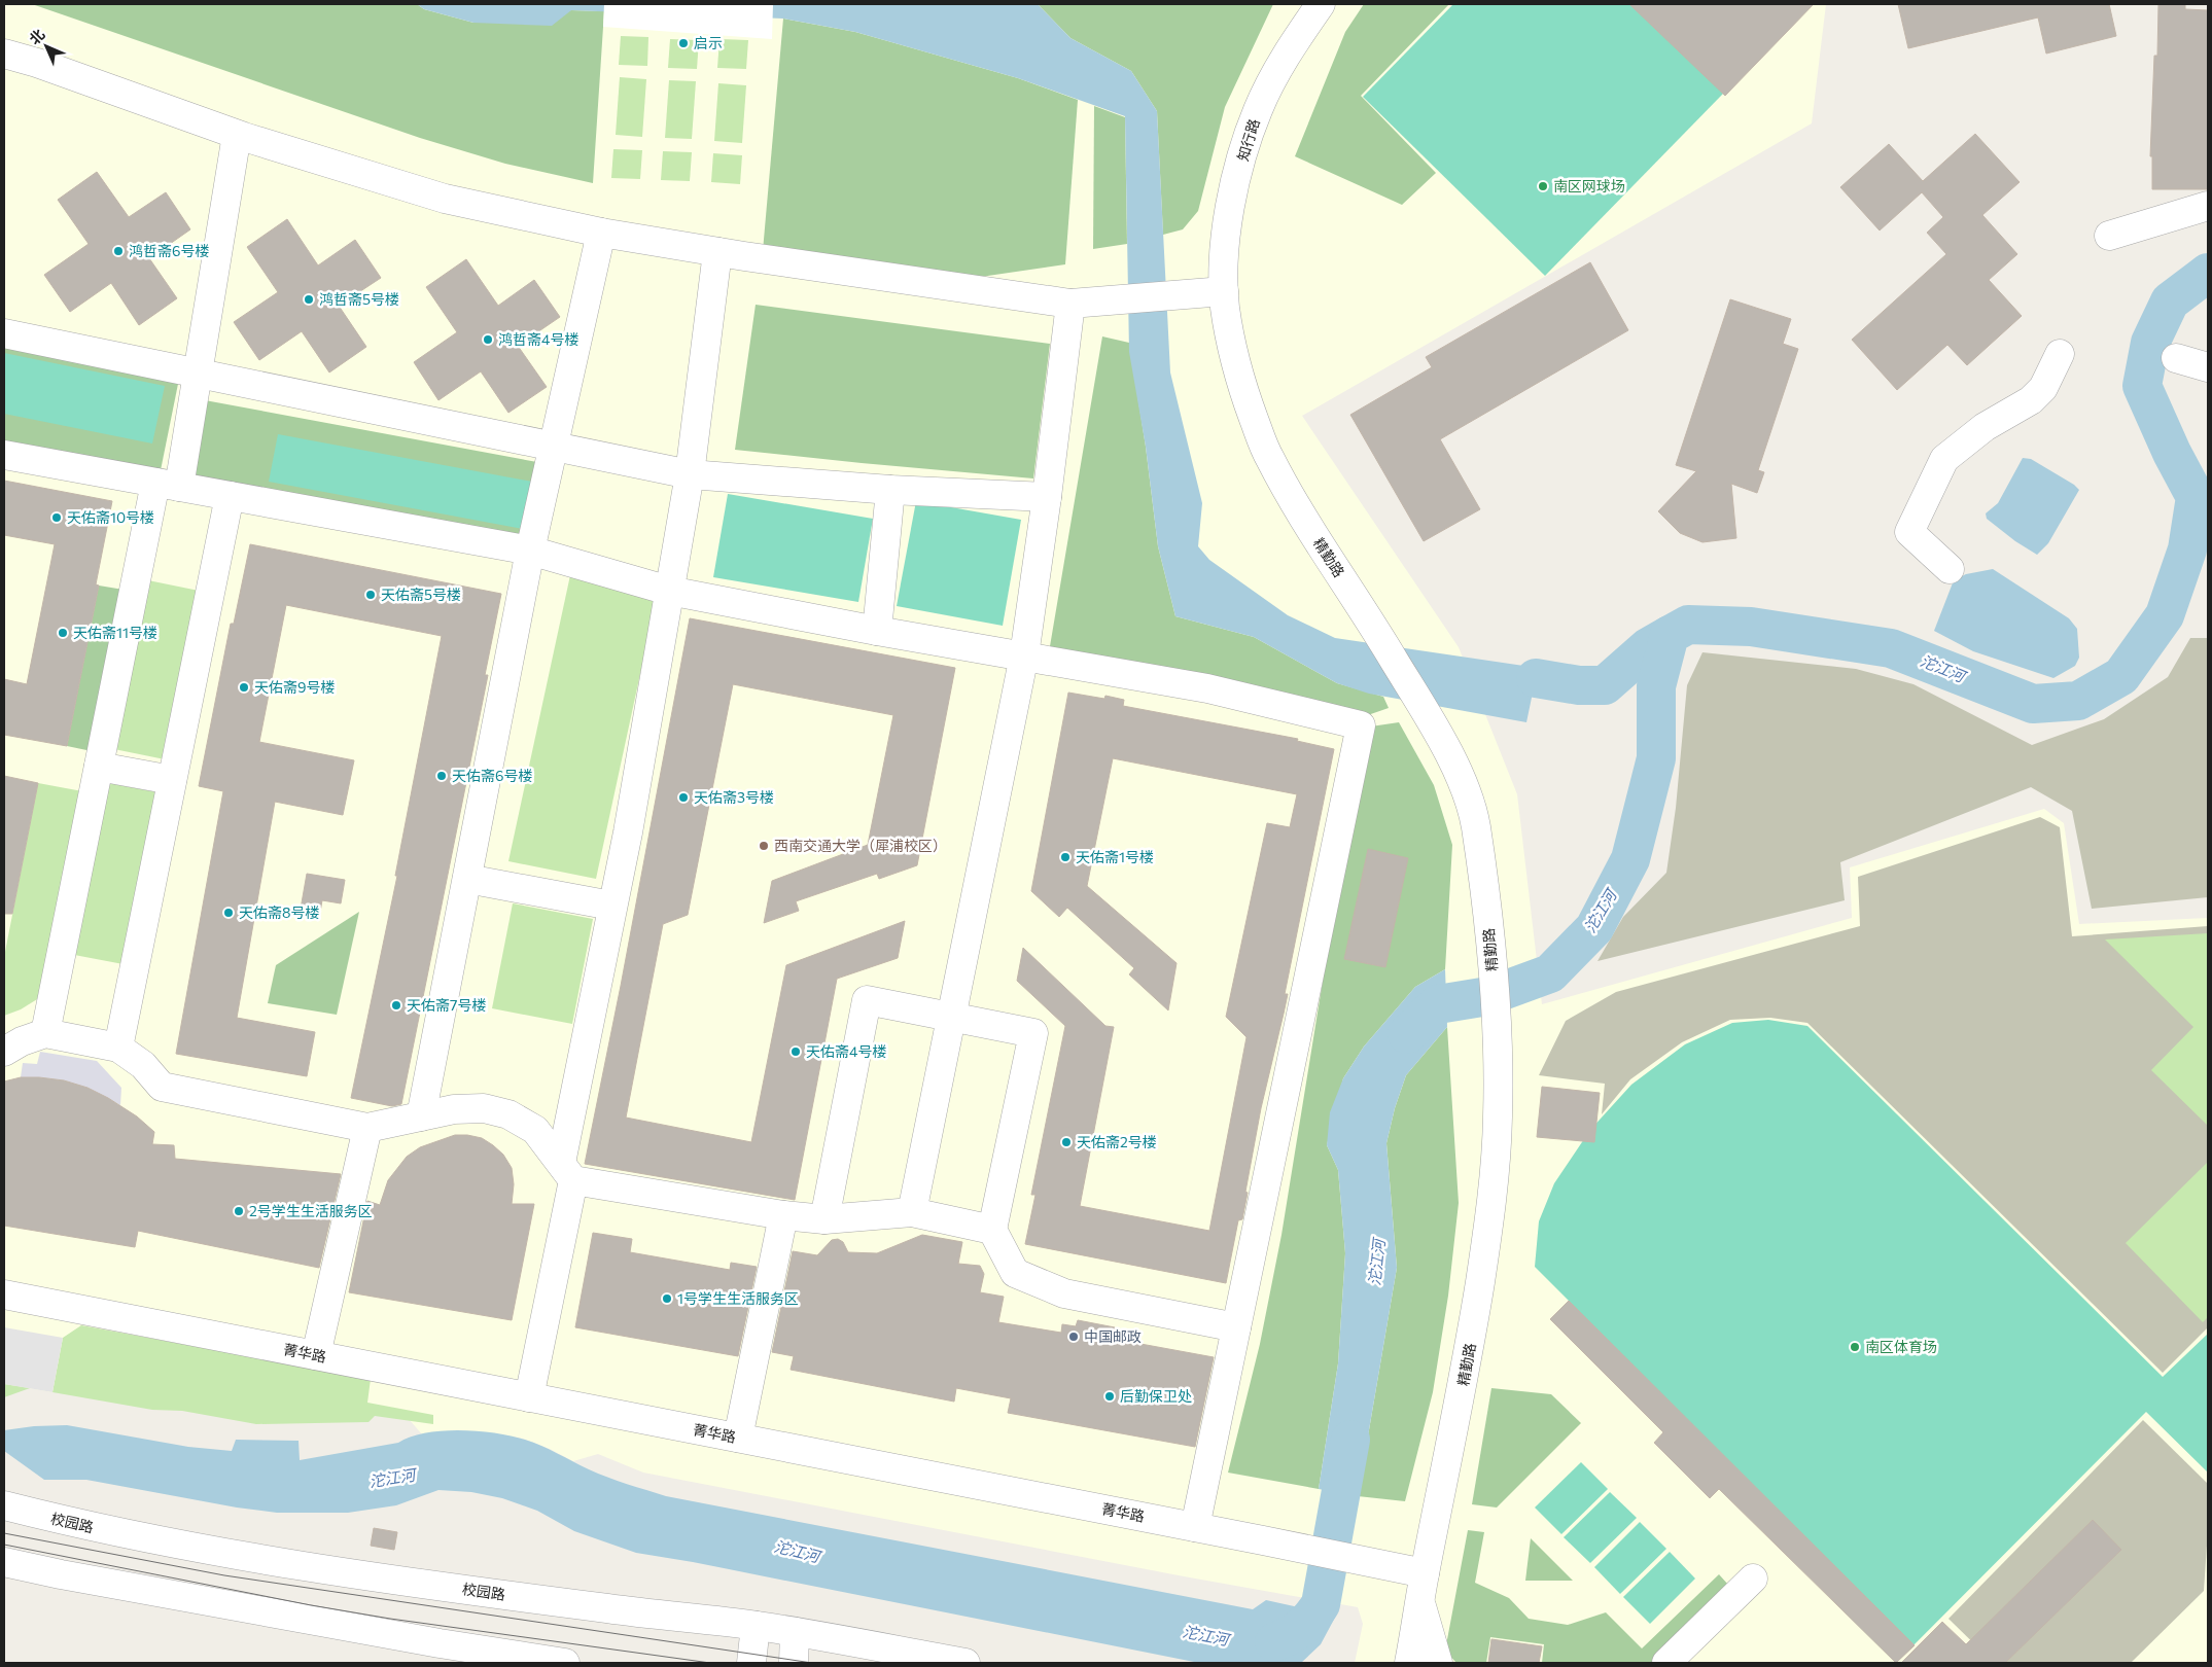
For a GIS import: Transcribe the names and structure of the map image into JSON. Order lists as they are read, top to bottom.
{
  "streets": {
    "street": [
      "知行路",
      "精勤路",
      "菁华路",
      "校园路"
    ]
  },
  "crossings": [
    ["知行路", "精勤路"],
    ["精勤路", "菁华路"]
  ],
  "water": ["沱江河"],
  "places": [
    "启示",
    "南区网球场",
    "鸿哲斋6号楼",
    "鸿哲斋5号楼",
    "鸿哲斋4号楼",
    "天佑斋10号楼",
    "天佑斋5号楼",
    "天佑斋11号楼",
    "天佑斋9号楼",
    "天佑斋6号楼",
    "天佑斋3号楼",
    "西南交通大学（犀浦校区）",
    "天佑斋1号楼",
    "天佑斋8号楼",
    "天佑斋7号楼",
    "天佑斋4号楼",
    "天佑斋2号楼",
    "2号学生生活服务区",
    "1号学生生活服务区",
    "中国邮政",
    "南区体育场",
    "后勤保卫处"
  ],
  "north": "top left"
}
